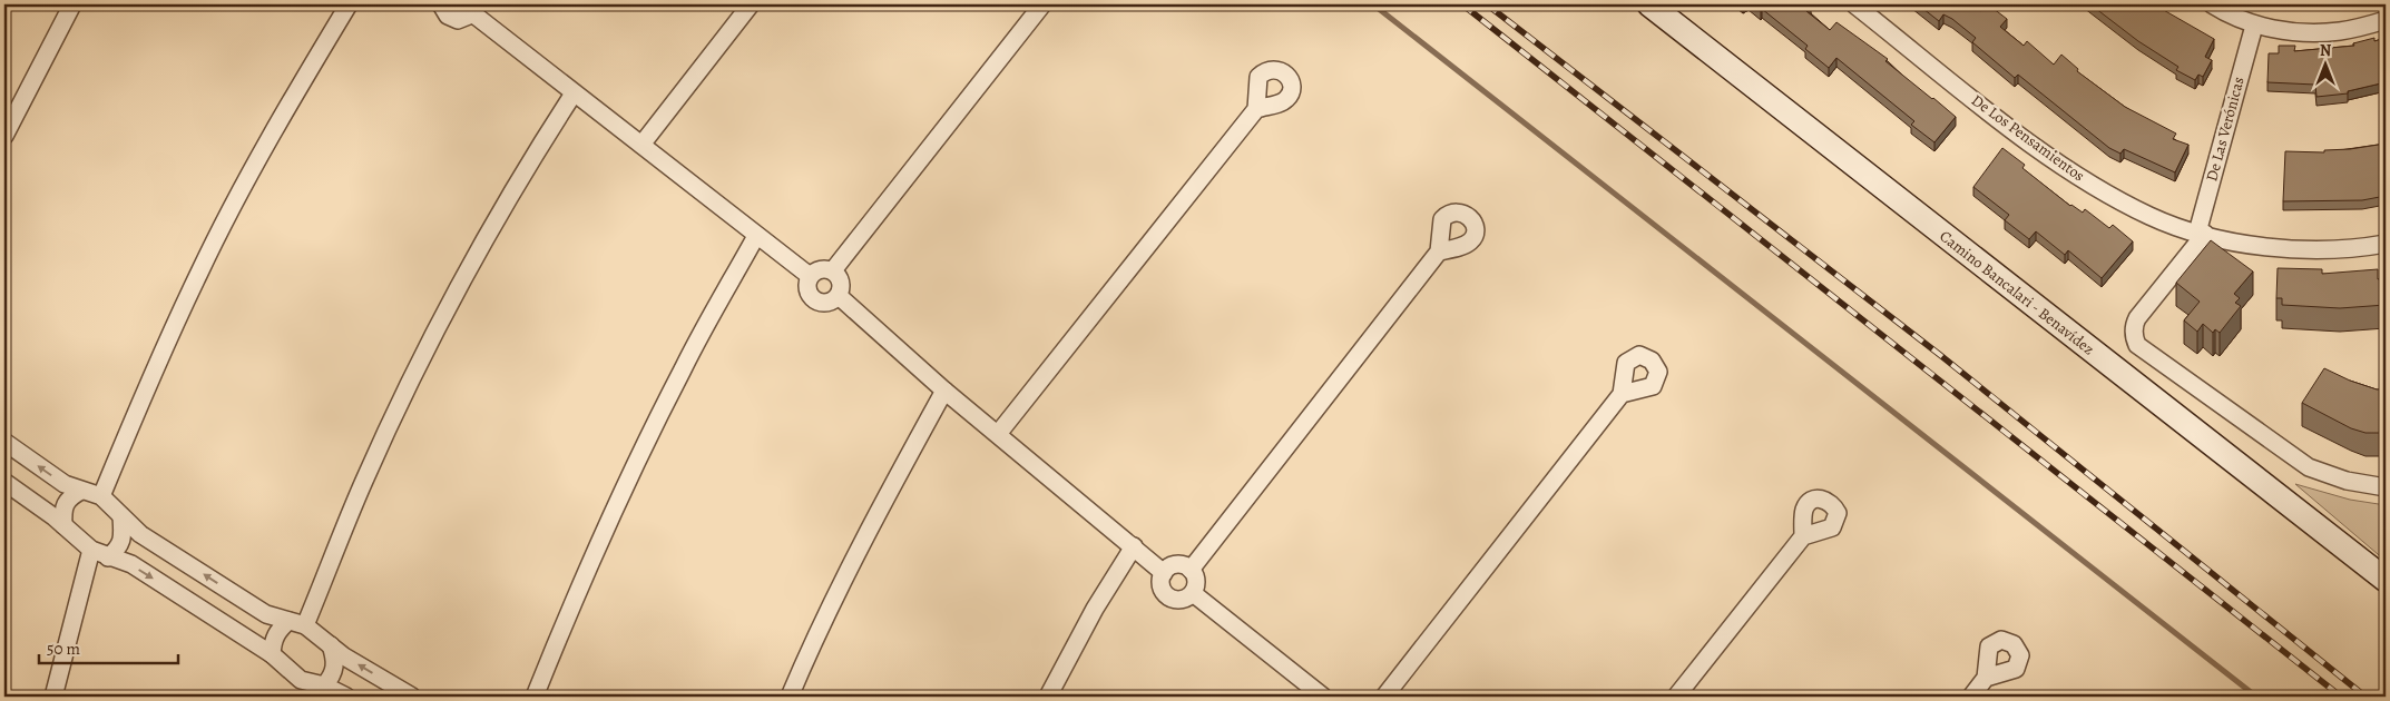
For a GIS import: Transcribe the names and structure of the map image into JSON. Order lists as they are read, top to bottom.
{
  "streets": {
    "main road": ["Camino Bancalari - Benavídez"],
    "street": ["De Las Verónicas", "De Los Pensamientos"]
  },
  "crossings": [
    ["De Las Verónicas", "De Los Pensamientos"]
  ],
  "scale_bar": "50 m",
  "north": "top"
}
